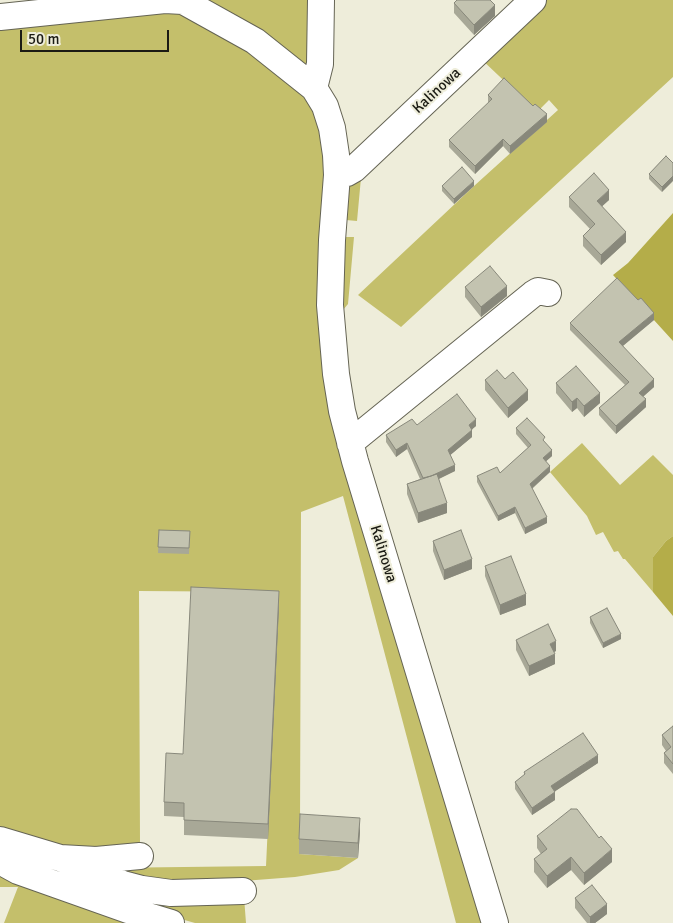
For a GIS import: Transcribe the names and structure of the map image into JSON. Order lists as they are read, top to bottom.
{
  "streets": {
    "street": ["Kalinowa"]
  },
  "scale_bar": "50 m"
}
